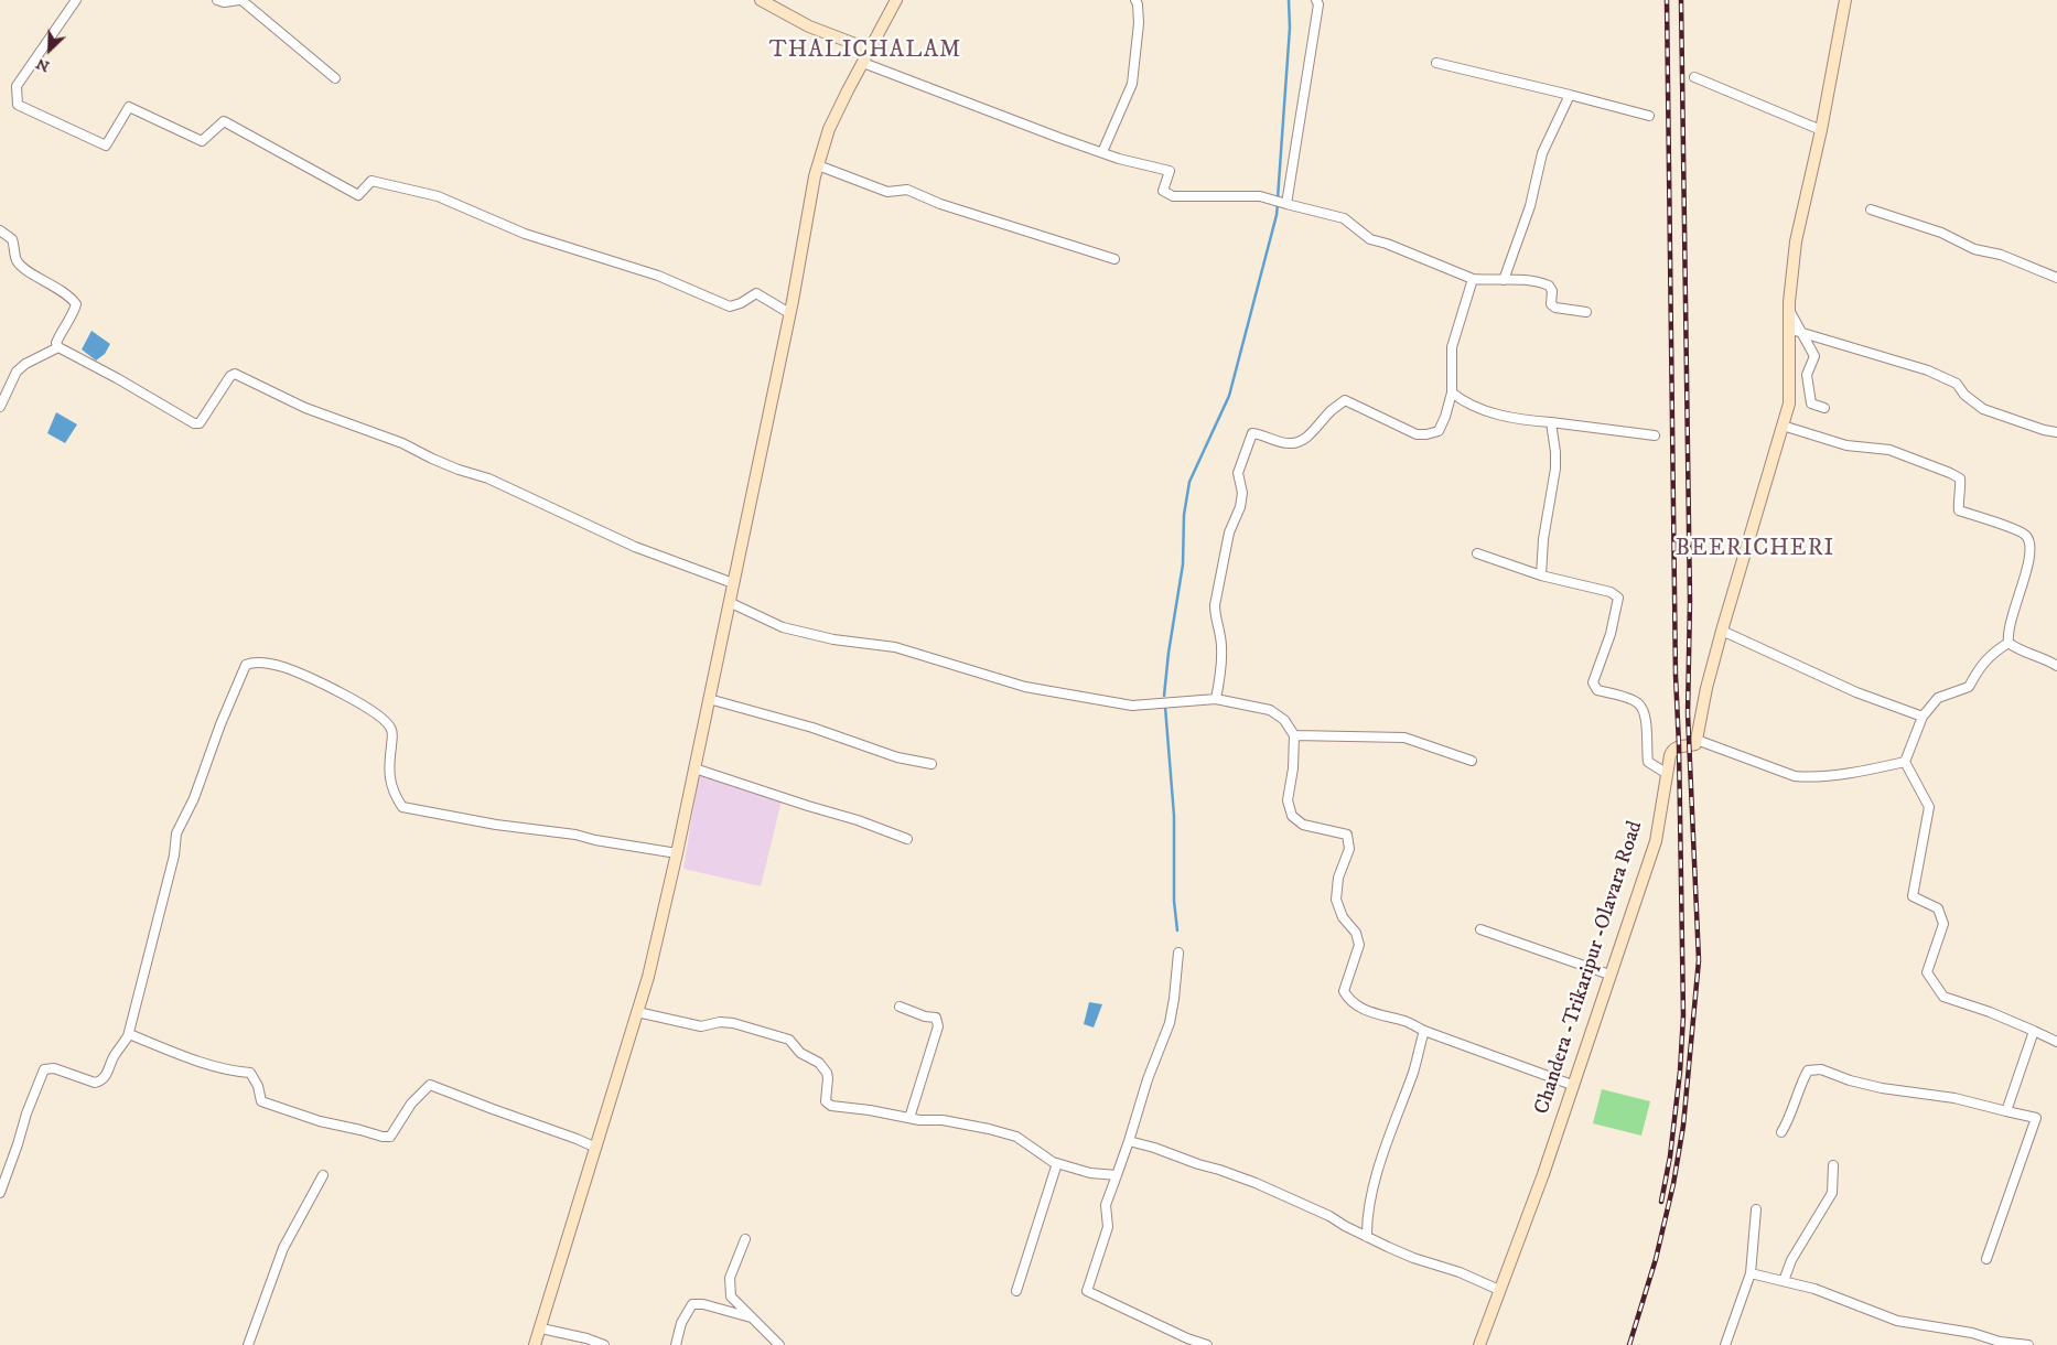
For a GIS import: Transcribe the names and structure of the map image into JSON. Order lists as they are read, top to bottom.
{
  "streets": {
    "main road": ["Chandera -Trikaripur -Olavara Road"]
  },
  "districts": ["THALICHALAM", "BEERICHERI"],
  "north": "bottom left"
}
